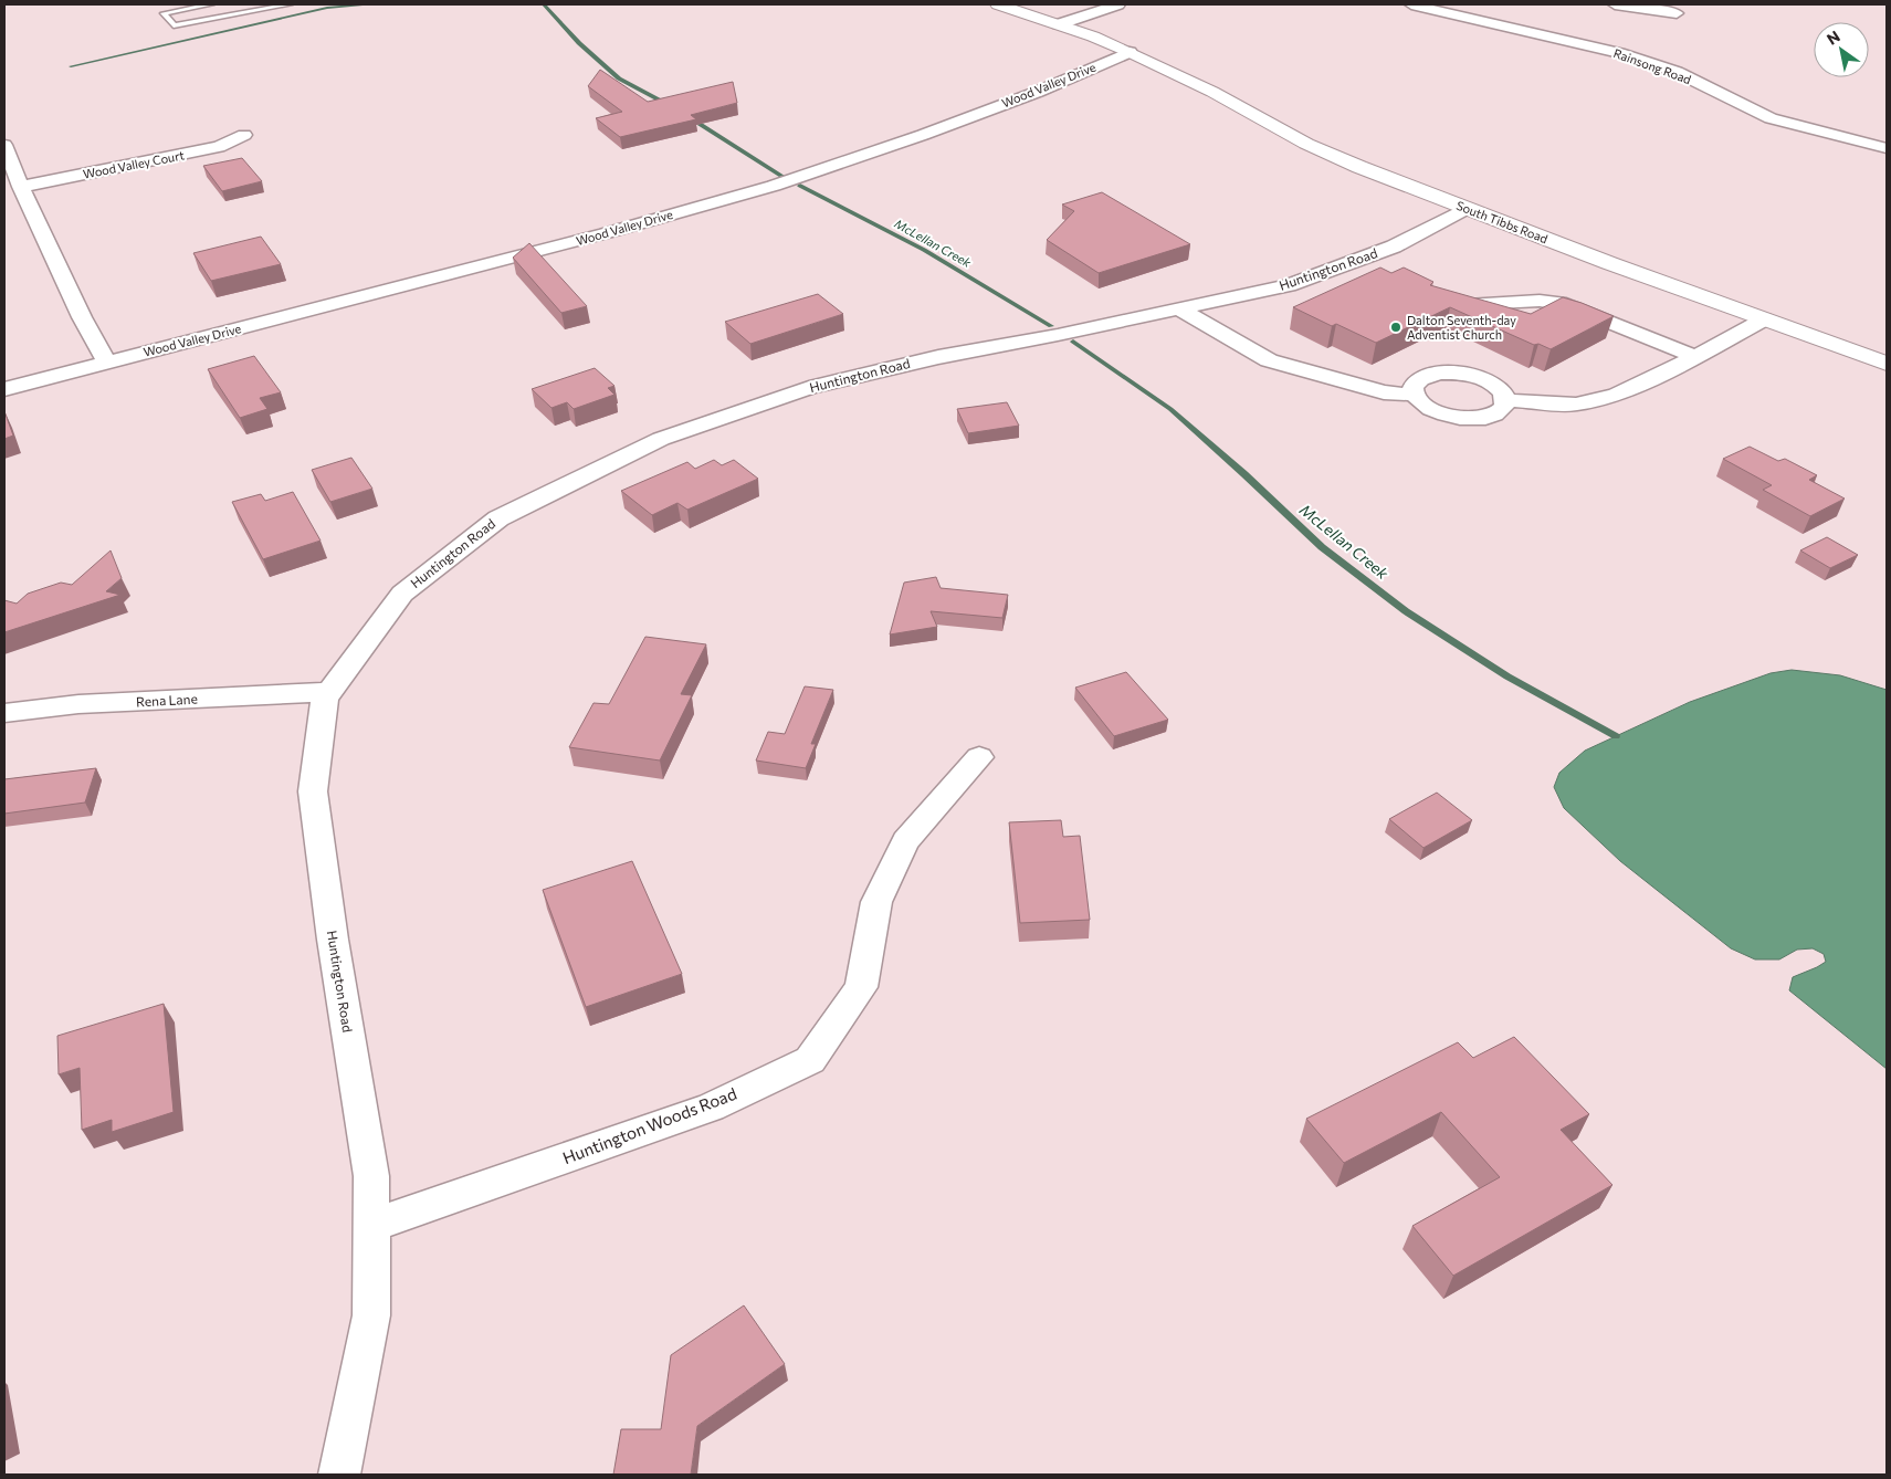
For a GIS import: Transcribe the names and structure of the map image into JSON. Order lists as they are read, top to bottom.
{
  "streets": {
    "street": [
      "Rainsong Road",
      "Wood Valley Drive",
      "Wood Valley Court",
      "South Tibbs Road",
      "Huntington Road",
      "Rena Lane",
      "Huntington Woods Road"
    ]
  },
  "crossings": [
    ["Wood Valley Drive", "South Tibbs Road"],
    ["South Tibbs Road", "Huntington Road"],
    ["Huntington Road", "Rena Lane"],
    ["Huntington Road", "Huntington Woods Road"]
  ],
  "water": ["McLellan Creek"],
  "places": ["Dalton Seventh-day Adventist Church"],
  "north": "top left"
}
